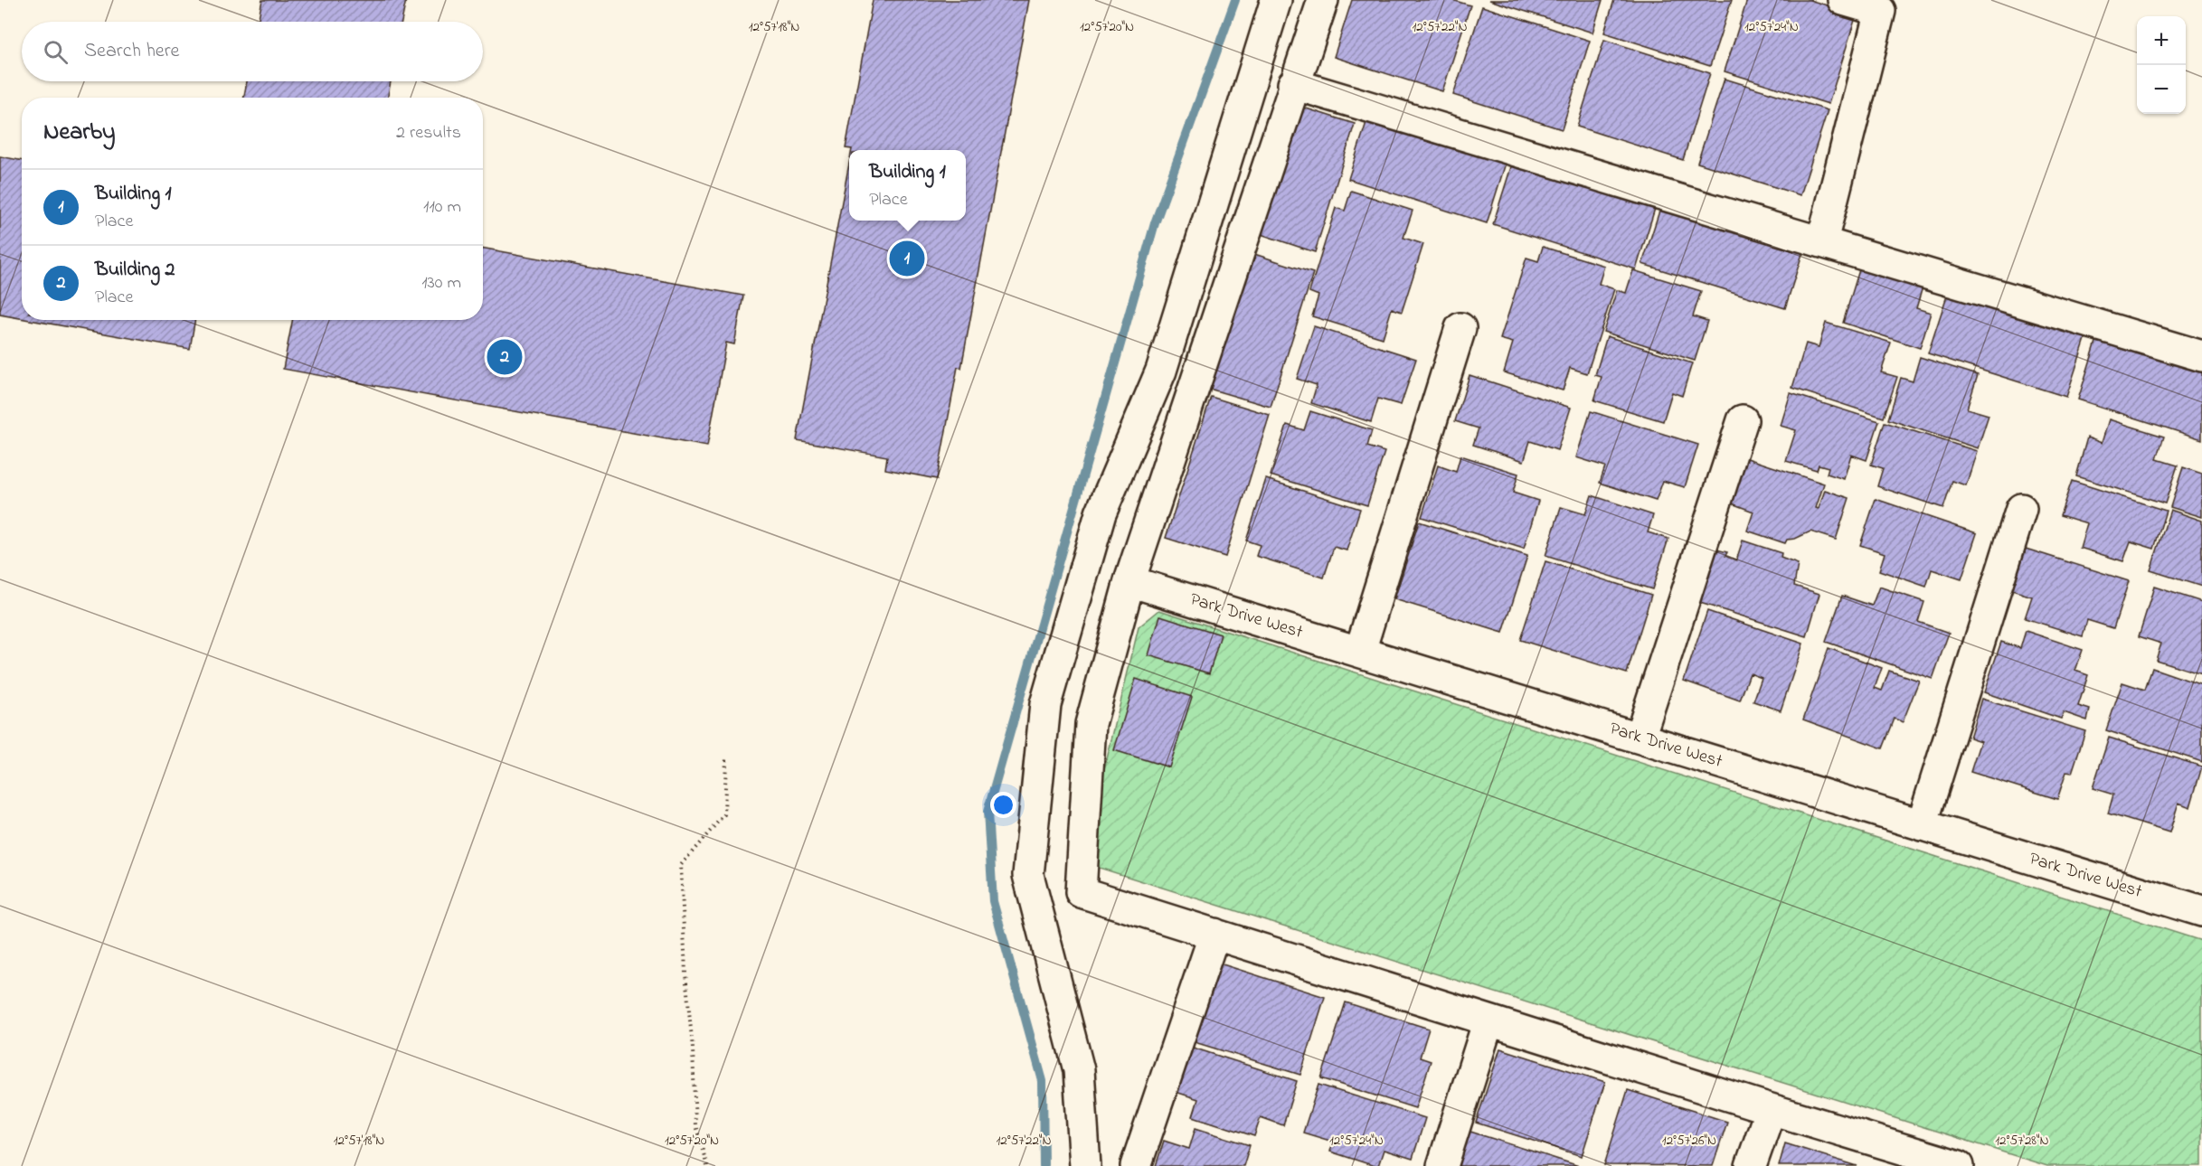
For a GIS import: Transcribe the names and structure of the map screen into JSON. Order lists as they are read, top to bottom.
{
  "streets": {
    "street": ["Park Drive West"]
  },
  "page": {
    "map_buttons": ["+", "−"],
    "search": "Search here",
    "heading": ["Nearby", "2 results"],
    "popup": ["Building 1", "Place"],
    "list": [
      {
        "mark": "1",
        "name": "Building 1",
        "note": "Place",
        "value": "110 m"
      },
      {
        "mark": "2",
        "name": "Building 2",
        "note": "Place",
        "value": "130 m"
      }
    ],
    "pins": ["1", "2"]
  },
  "coordinates": [
    "12°57'18\"N",
    "12°57'20\"N",
    "12°57'22\"N",
    "12°57'24\"N",
    "12°57'26\"N",
    "12°57'28\"N"
  ]
}
